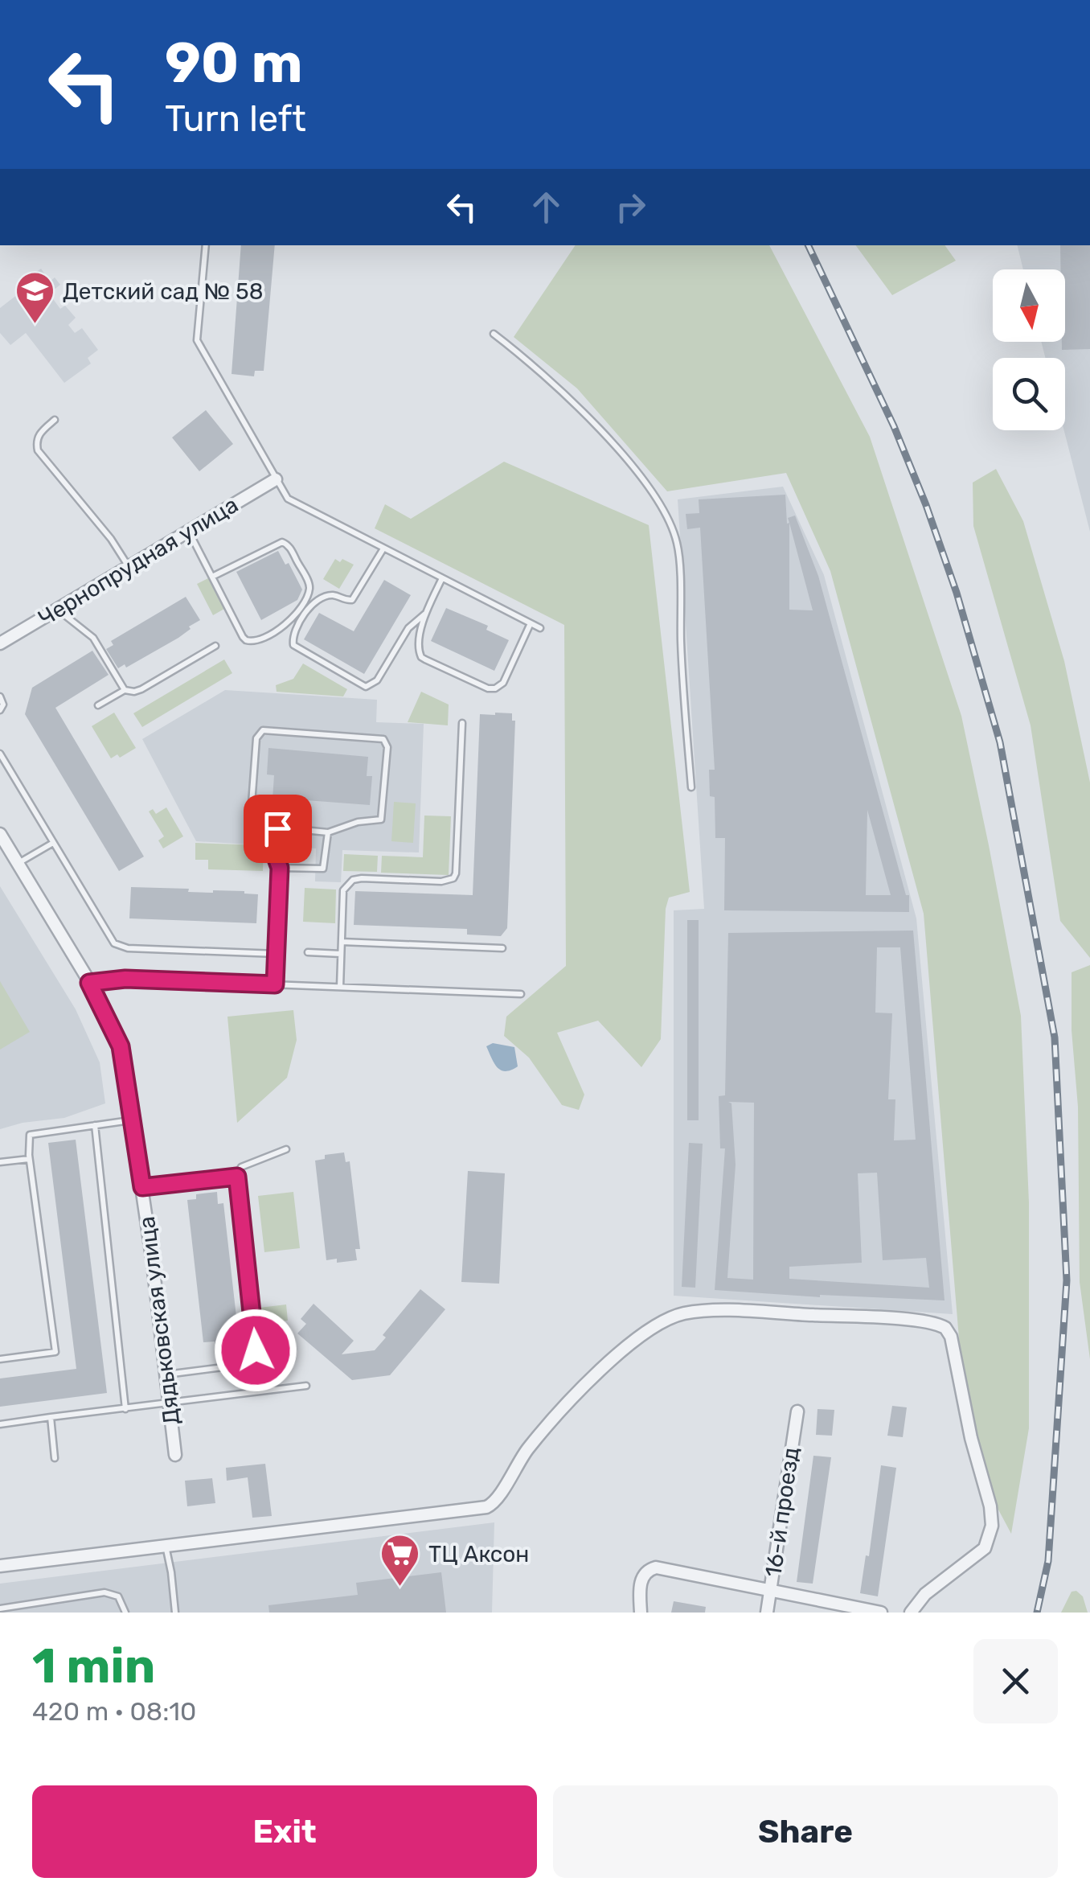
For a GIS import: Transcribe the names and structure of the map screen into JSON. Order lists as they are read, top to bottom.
{
  "streets": {
    "street": ["Чернопрудная улица", "Дядьковская улица", "16-й проезд"]
  },
  "places": {
    "school or university": ["Детский сад № 58"],
    "supermarket": ["ТЦ Аксон"]
  },
  "north": "bottom",
  "page": {
    "turn": ["90 m", "Turn left"],
    "heading": ["1 min", "420 m · 08:10"],
    "buttons": ["Exit", "Share"]
  }
}
